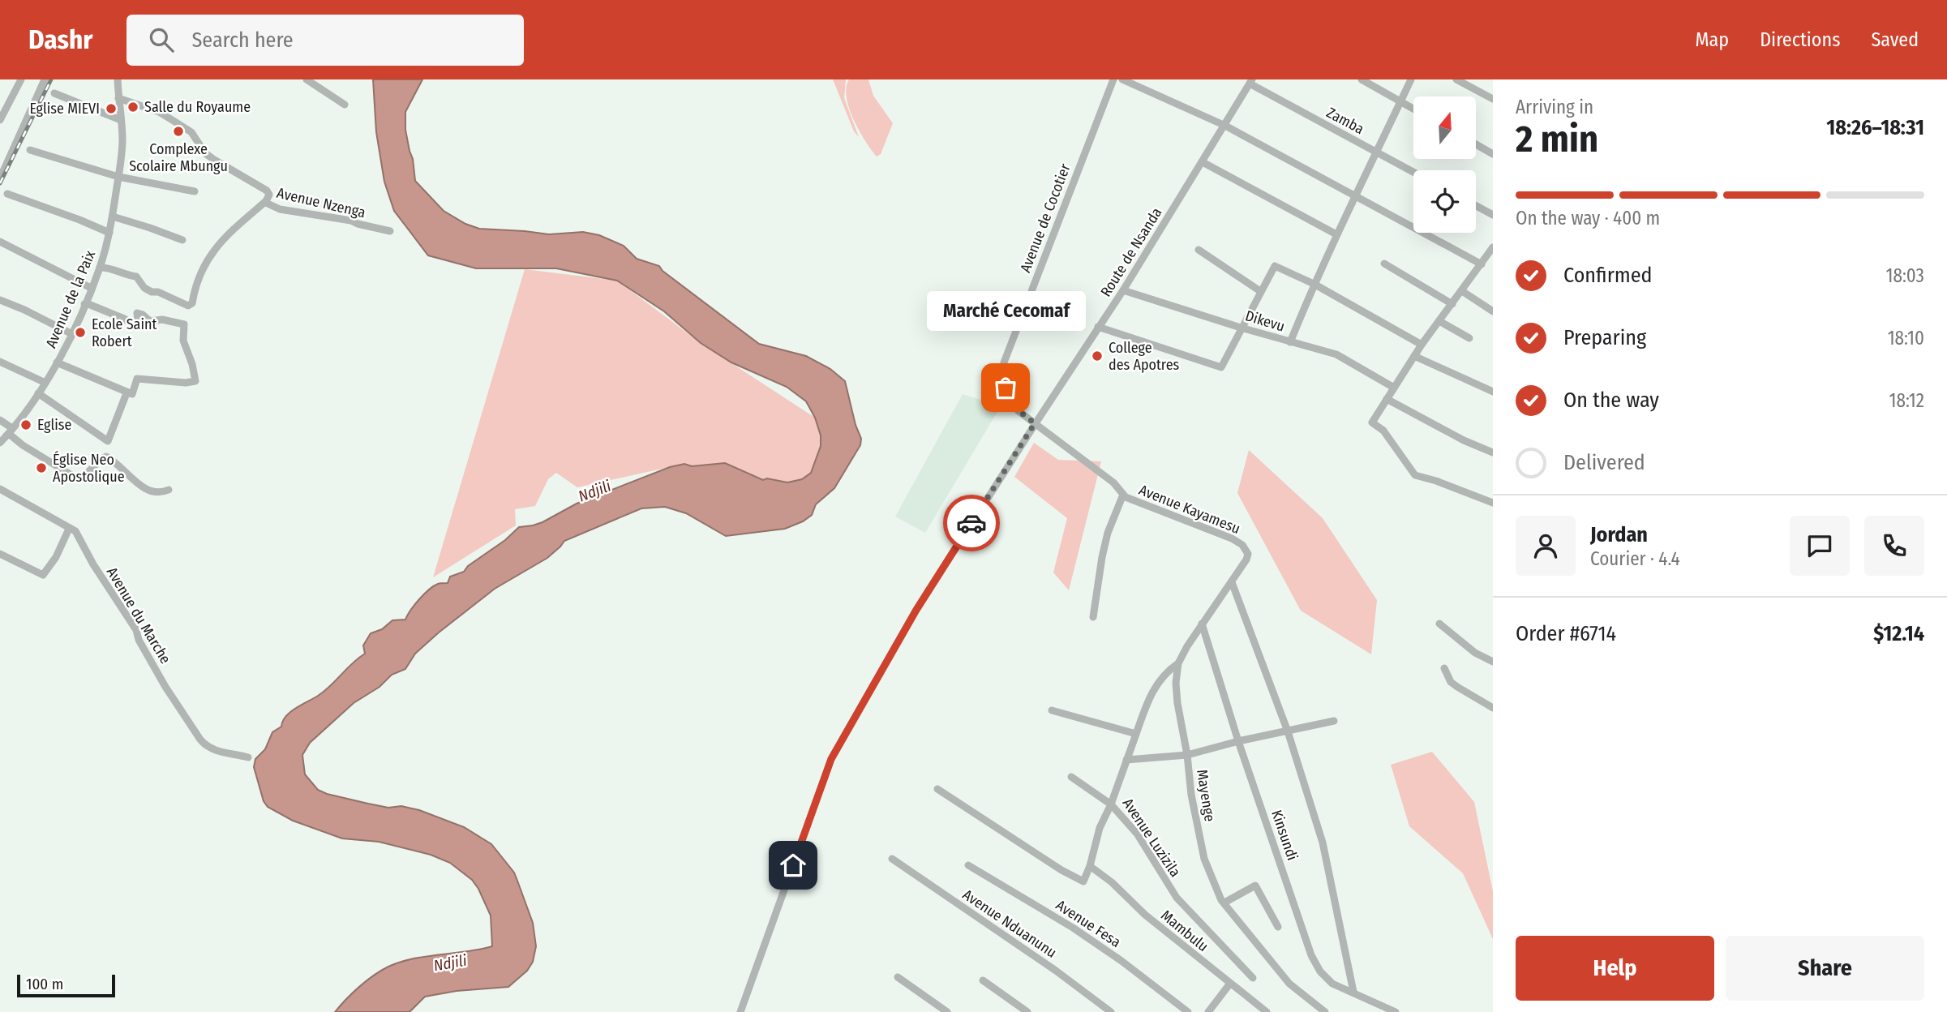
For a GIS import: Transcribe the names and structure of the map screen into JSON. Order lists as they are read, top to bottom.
{
  "streets": {
    "street": [
      "Zamba",
      "Avenue Nzenga",
      "Avenue de Cocotier",
      "Route de Nsanda",
      "Avenue de la Paix",
      "Dikevu",
      "Avenue Kayamesu",
      "Avenue du Marche",
      "Mayenge",
      "Kinsundi",
      "Avenue Luzizila",
      "Avenue Nduanunu",
      "Avenue Fesa",
      "Mambulu"
    ]
  },
  "crossings": [
    ["Zamba", "Route de Nsanda"],
    ["Avenue Nzenga", "Avenue de la Paix"],
    ["Avenue de Cocotier", "Route de Nsanda"],
    ["Avenue de Cocotier", "Avenue Kayamesu"],
    ["Route de Nsanda", "Dikevu"],
    ["Route de Nsanda", "Avenue Kayamesu"],
    ["Avenue Kayamesu", "Mayenge"],
    ["Mayenge", "Kinsundi"],
    ["Mayenge", "Avenue Luzizila"]
  ],
  "water": ["Ndjili"],
  "places": [
    "Salle du Royaume",
    "Eglise MIEVI",
    "Complexe Scolaire Mbungu",
    "Ecole Saint Robert",
    "College des Apotres",
    "Marché Cecomaf",
    "Eglise",
    "Église Neo Apostolique"
  ],
  "scale_bar": "100 m",
  "north": "top",
  "page": {
    "header": "Dashr",
    "search": "Search here",
    "nav": ["Map", "Directions", "Saved"],
    "heading": ["2 min", "Arriving in", "18:26–18:31"],
    "panel": [
      "Jordan",
      "Courier · 4.4",
      "Order #6714",
      "$12.14"
    ],
    "bar": "On the way · 400 m",
    "list": [
      ["Confirmed", "18:03"],
      ["Preparing", "18:10"],
      ["On the way", "18:12"],
      "Delivered"
    ],
    "bubble": "Marché Cecomaf",
    "buttons": ["Help", "Share"],
    "scale": "100 m"
  }
}
